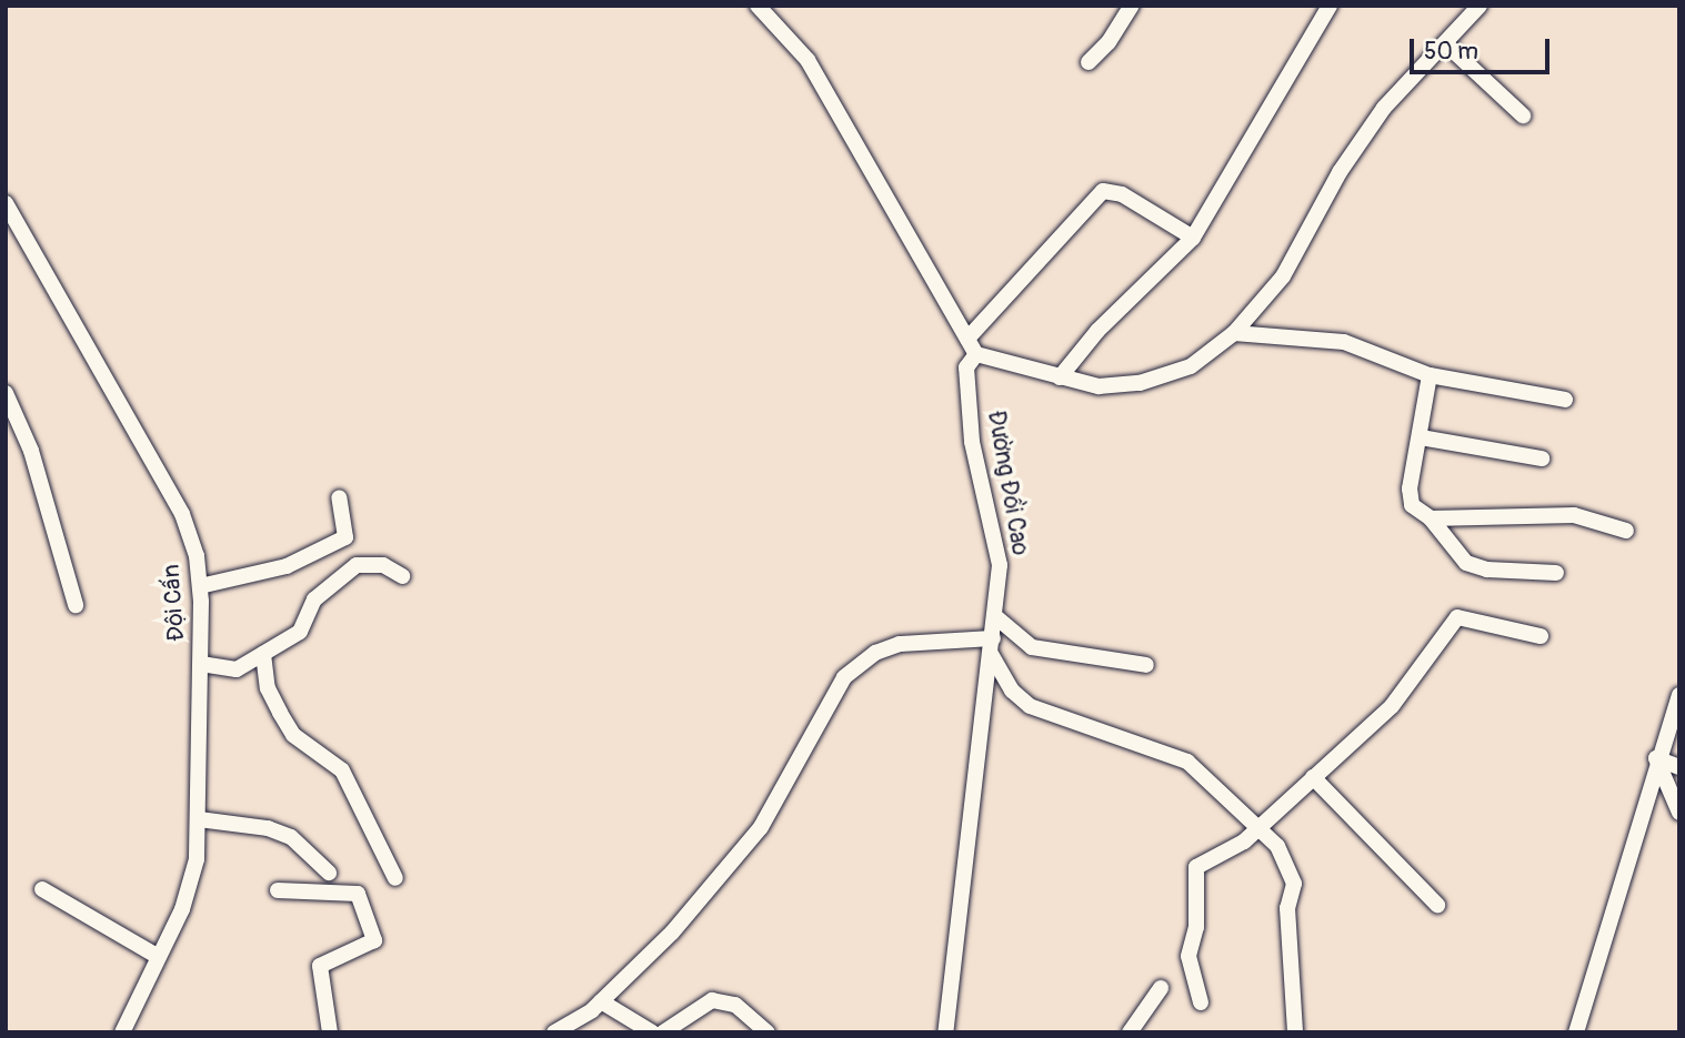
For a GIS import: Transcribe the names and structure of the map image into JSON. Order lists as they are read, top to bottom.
{
  "streets": {
    "street": ["Đường Đồi Cao", "Đội Cấn"]
  },
  "scale_bar": "50 m"
}
